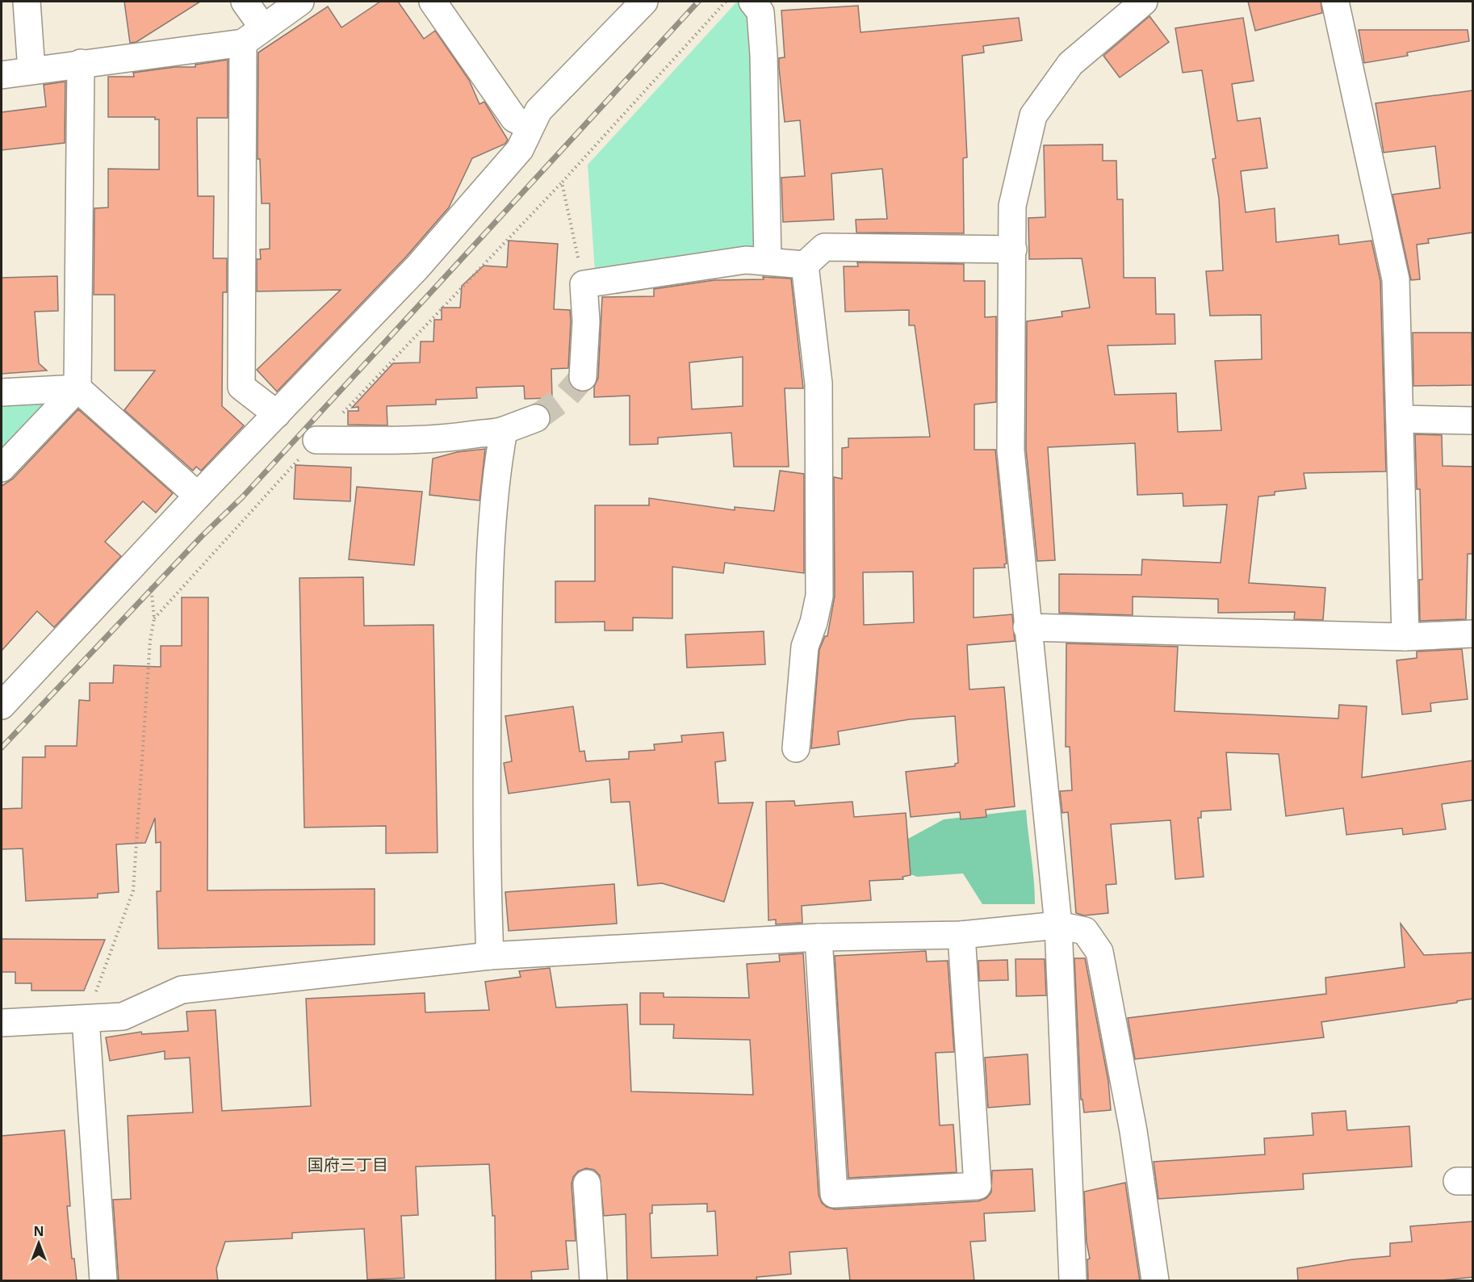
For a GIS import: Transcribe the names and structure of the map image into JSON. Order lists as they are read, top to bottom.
{
  "districts": ["国府三丁目"],
  "north": "top"
}
